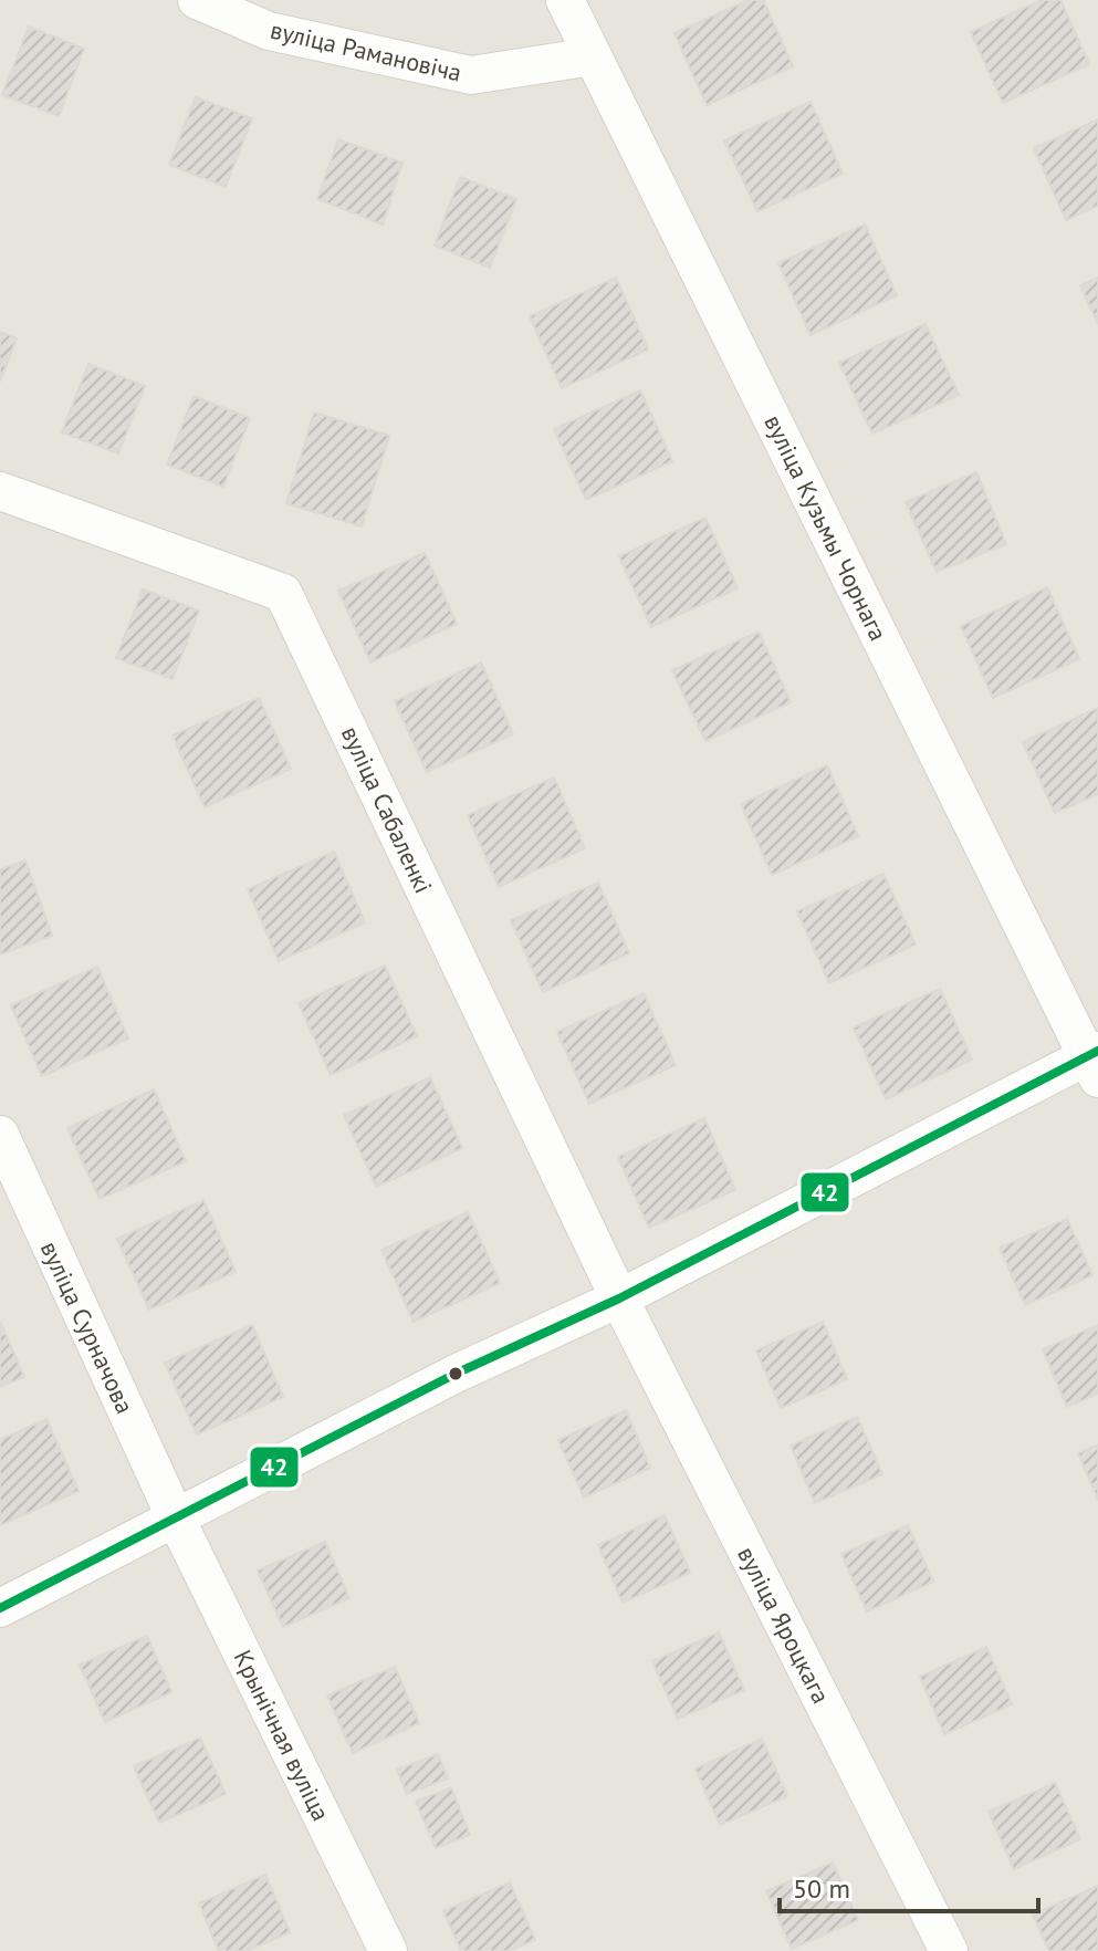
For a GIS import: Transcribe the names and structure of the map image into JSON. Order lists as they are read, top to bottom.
{
  "streets": {
    "street": [
      "вуліца Рамановіча",
      "вуліца Кузьмы Чорнага",
      "вуліца Сабаленкі",
      "вуліца Сурначова",
      "вуліца Яроцкага",
      "Крынічная вуліца"
    ]
  },
  "crossings": [
    ["вуліца Рамановіча", "вуліца Кузьмы Чорнага"],
    ["вуліца Сабаленкі", "вуліца Яроцкага"],
    ["вуліца Сурначова", "Крынічная вуліца"]
  ],
  "lines": ["transit line 42"],
  "scale_bar": "50 m"
}
